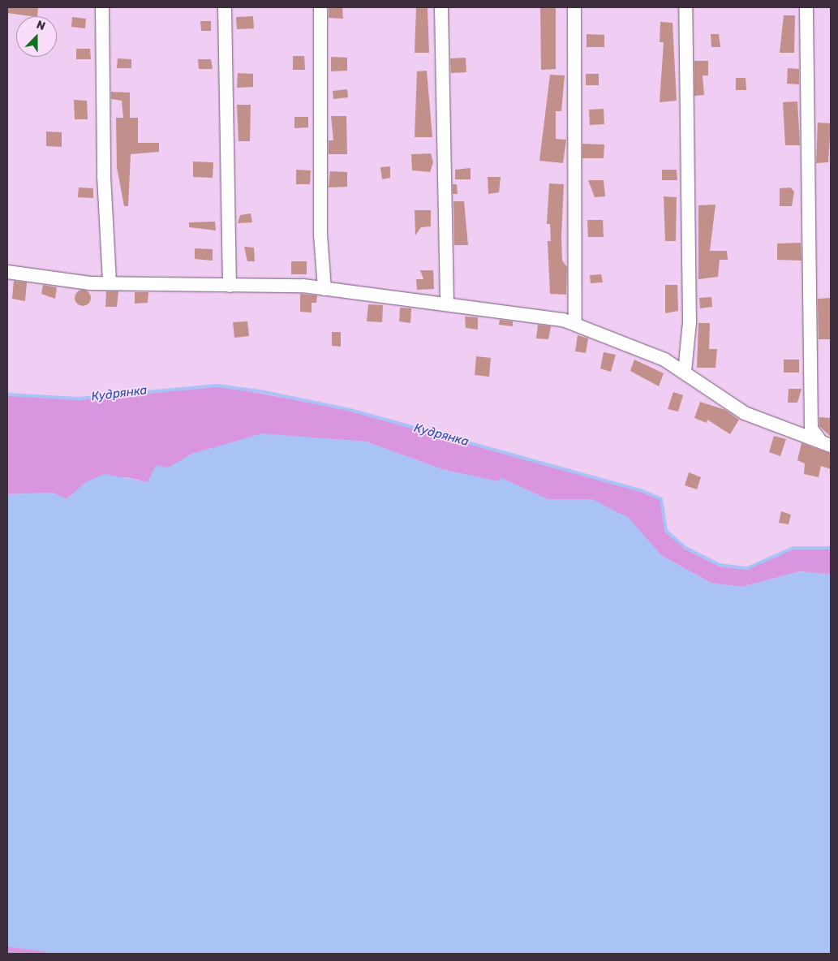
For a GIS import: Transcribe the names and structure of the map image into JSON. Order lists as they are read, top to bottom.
{
  "water": ["Кудрянка"],
  "north": "top"
}
